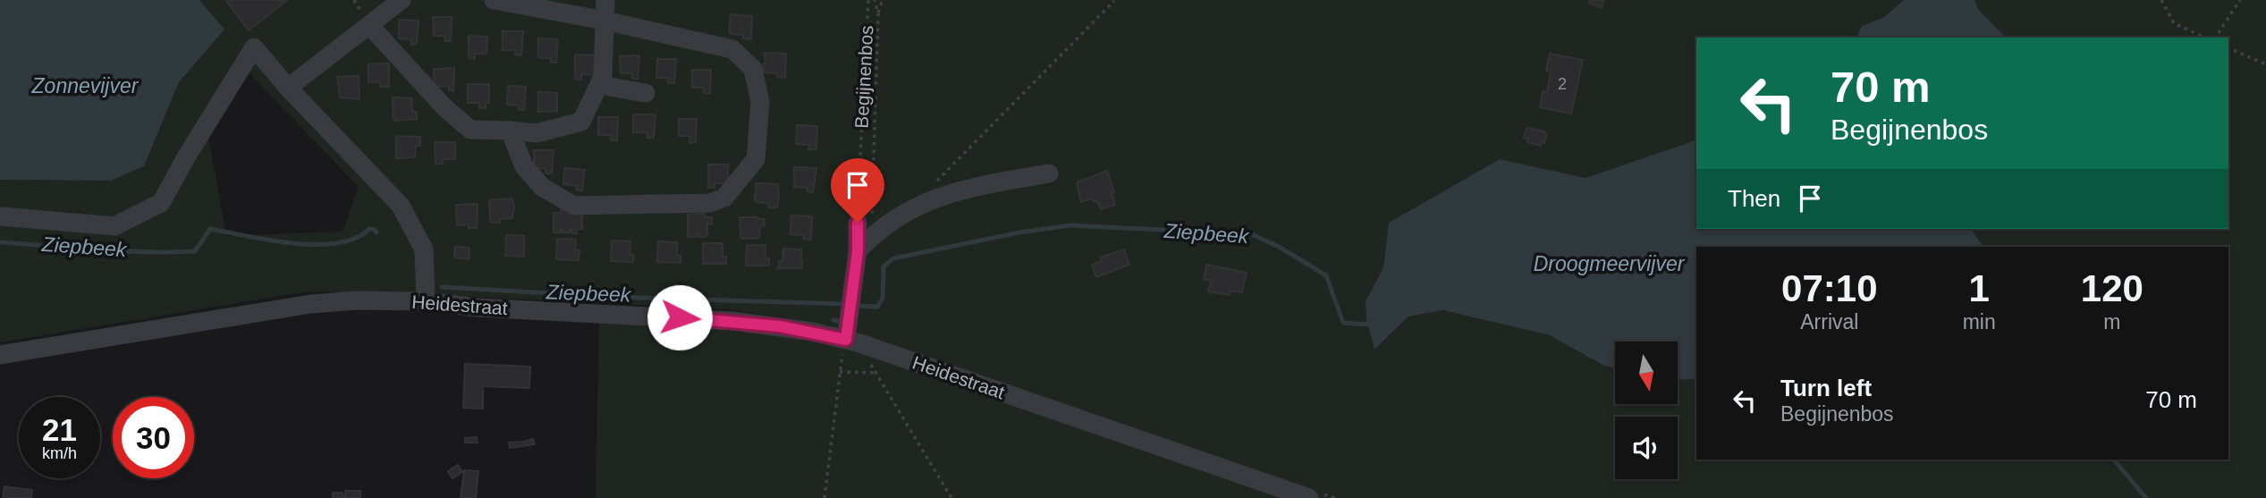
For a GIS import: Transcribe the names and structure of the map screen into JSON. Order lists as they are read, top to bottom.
{
  "streets": {
    "street": ["Heidestraat"],
    "path": ["Begijnenbos"]
  },
  "water": ["Zonnevijver", "Ziepbeek", "Droogmeervijver"],
  "house_numbers": ["2"],
  "north": "bottom",
  "page": {
    "turn": ["70 m", "Begijnenbos"],
    "then": "Then",
    "eta": [
      "07:10",
      "Arrival",
      "1",
      "min",
      "120",
      "m"
    ],
    "list": [
      {
        "name": "Turn left",
        "note": "Begijnenbos",
        "value": "70 m"
      }
    ],
    "speed": "21 km/h",
    "limit": "30"
  }
}
